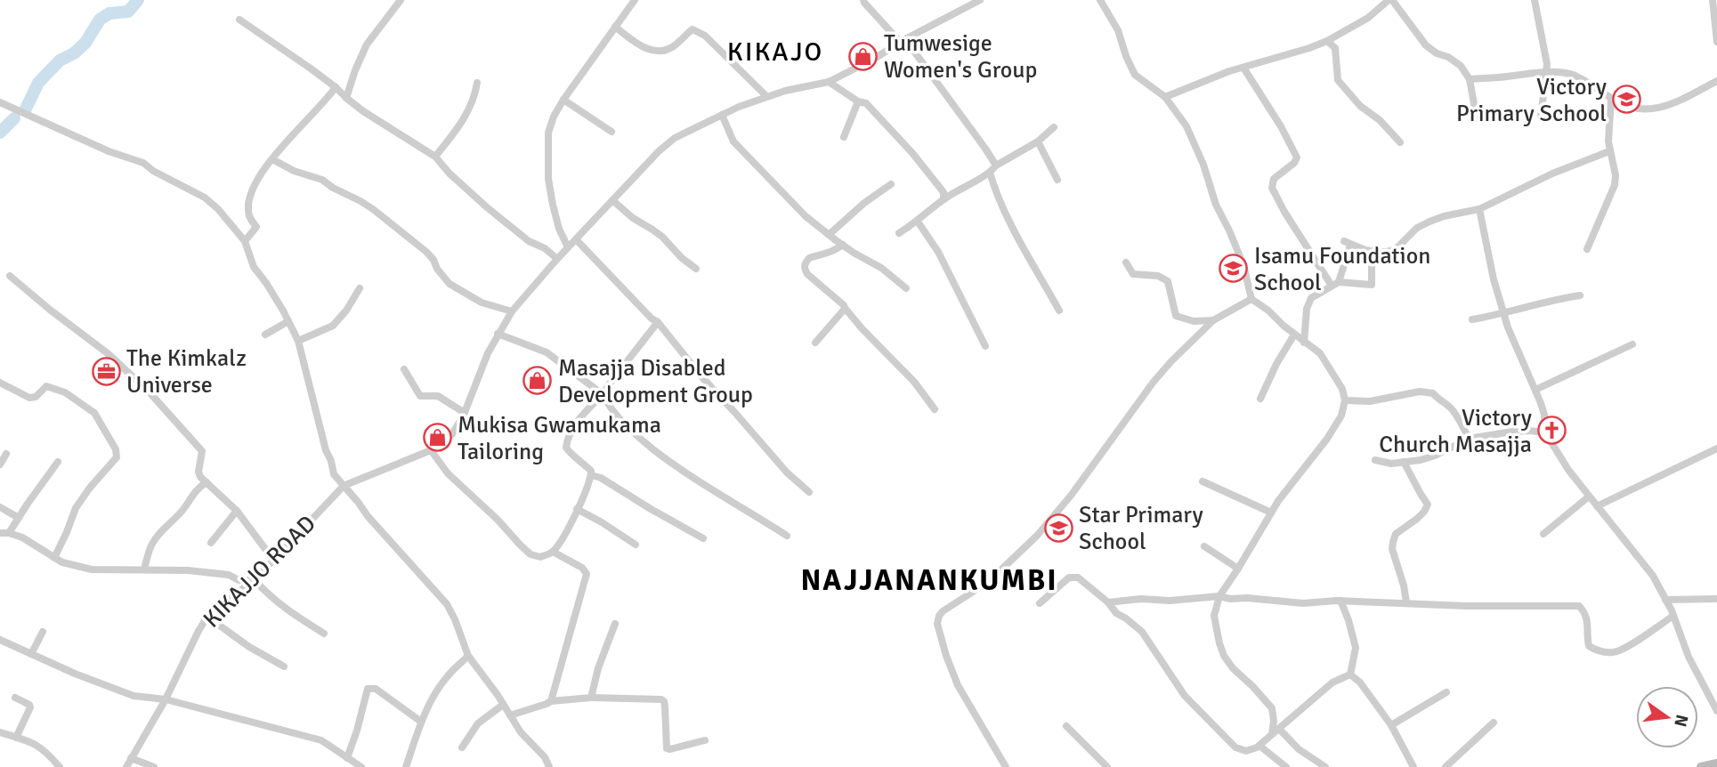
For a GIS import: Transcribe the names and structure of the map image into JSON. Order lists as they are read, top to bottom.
{
  "streets": {
    "street": ["KIKAJJO ROAD"]
  },
  "districts": ["KIKAJO", "NAJJANANKUMBI"],
  "places": {
    "shop": ["Tumwesige Women's Group", "Masajja Disabled Development Group", "Mukisa Gwamukama Tailoring"],
    "school or university": ["Victory Primary School", "Isamu Foundation School", "Star Primary School"],
    "office": ["The Kimkalz Universe"],
    "church": ["Victory Church Masajja"]
  },
  "north": "right"
}
